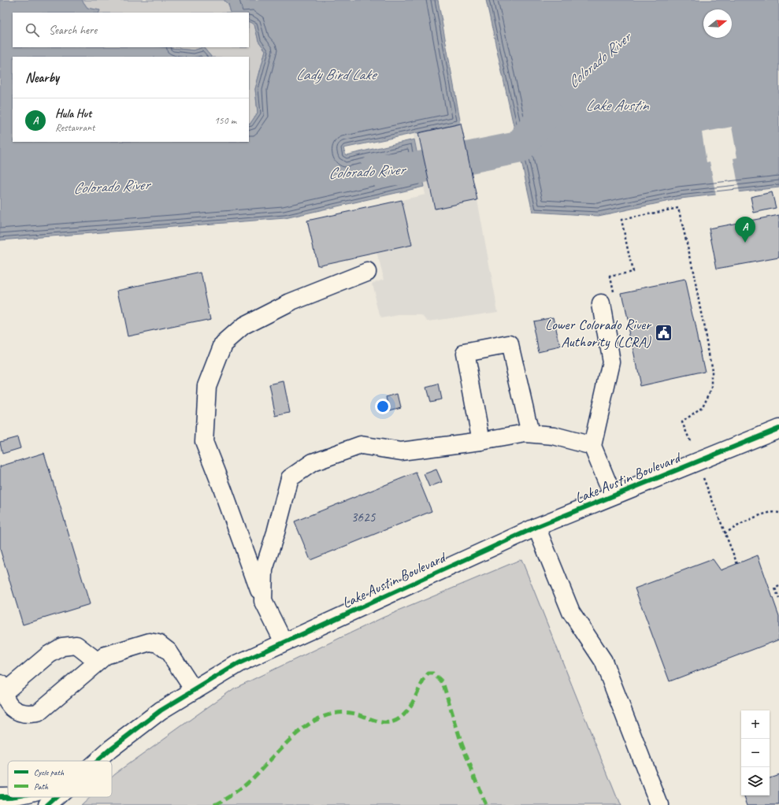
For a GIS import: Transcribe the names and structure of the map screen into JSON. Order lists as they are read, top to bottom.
{
  "streets": {
    "street": ["Lake Austin Boulevard"]
  },
  "water": ["Colorado River", "Lady Bird Lake", "Lake Austin"],
  "places": {
    "public building": ["Lower Colorado River Authority (LCRA)"]
  },
  "house_numbers": ["3625"],
  "legend": ["Cycle path", "Path"],
  "north": "right",
  "page": {
    "search": "Search here",
    "heading": "Nearby",
    "list": [
      {
        "mark": "A",
        "name": "Hula Hut",
        "note": "Restaurant",
        "value": "150 m"
      }
    ],
    "pins": "A",
    "map_buttons": ["+", "−"]
  }
}
